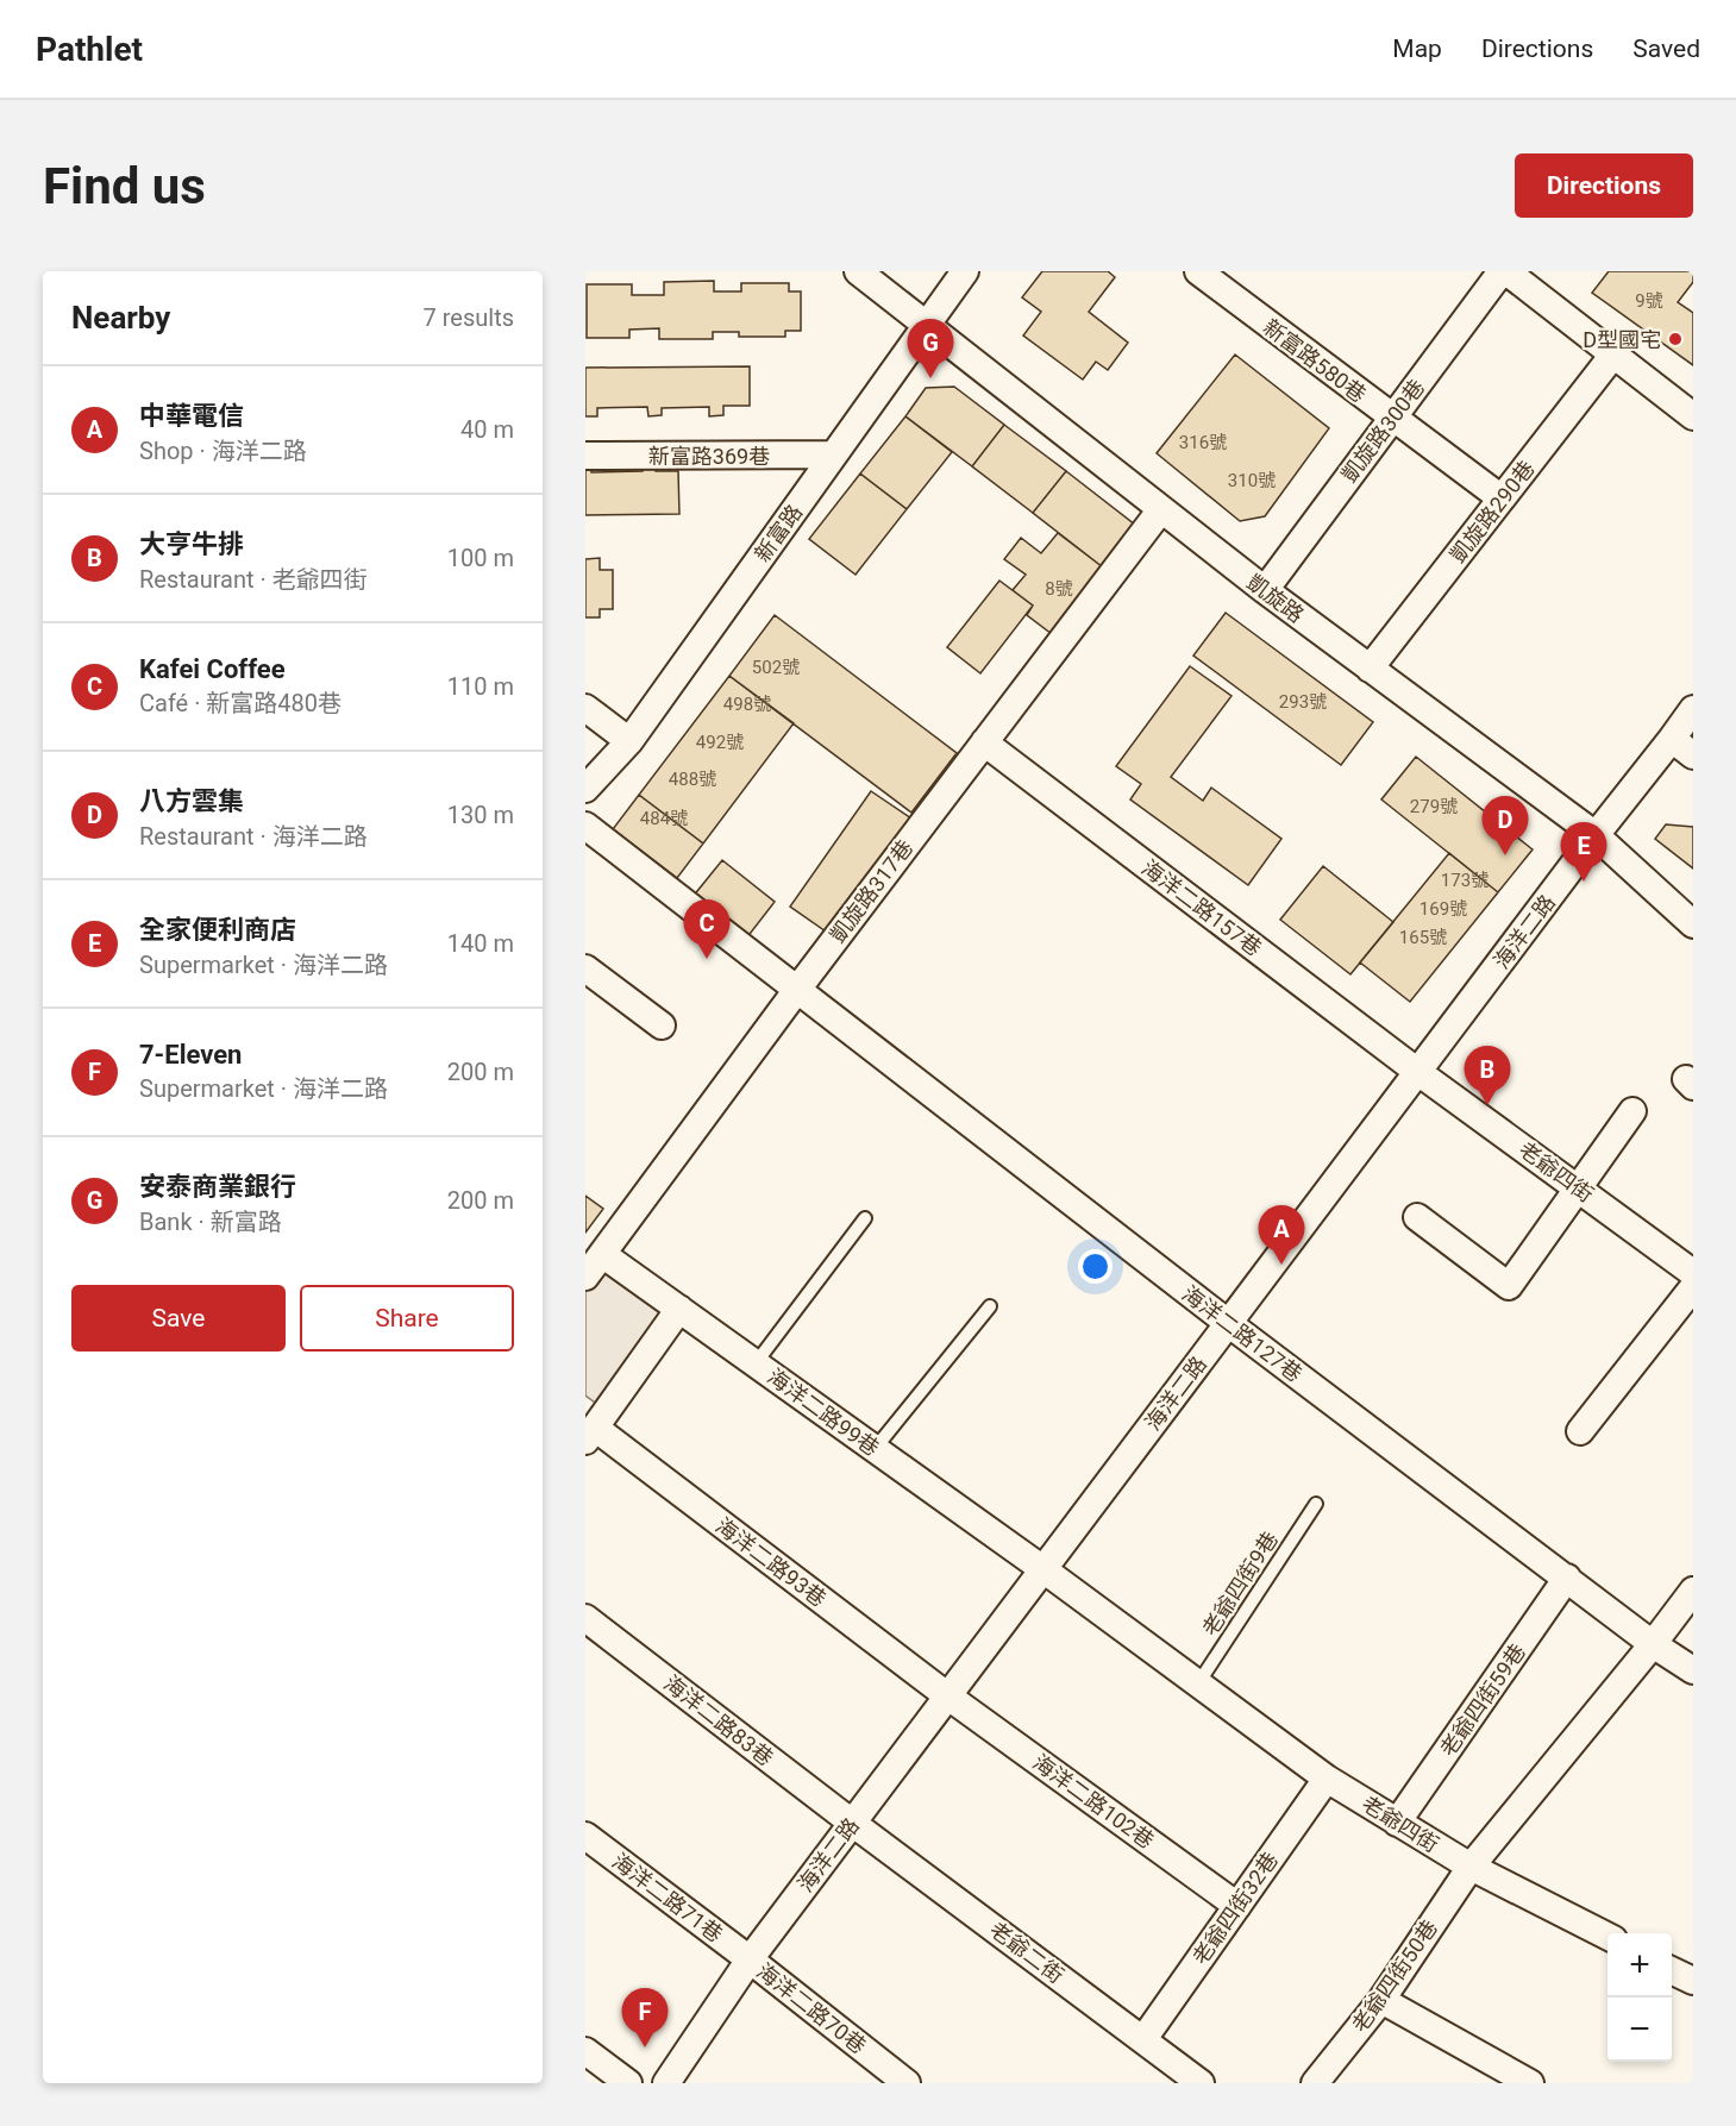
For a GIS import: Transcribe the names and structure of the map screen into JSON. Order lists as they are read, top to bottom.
{
  "streets": {
    "street": [
      "新富路580巷",
      "凱旋路300巷",
      "新富路369巷",
      "凱旋路290巷",
      "新富路",
      "凱旋路",
      "凱旋路317巷",
      "海洋二路157巷",
      "海洋二路",
      "老爺四街",
      "海洋二路127巷",
      "海洋二路99巷",
      "海洋二路93巷",
      "老爺四街59巷",
      "海洋二路83巷",
      "海洋二路102巷",
      "海洋二路71巷",
      "老爺四街32巷",
      "老爺二街",
      "老爺四街50巷",
      "海洋二路70巷"
    ],
    "lane": ["老爺四街9巷"]
  },
  "crossings": [
    ["新富路580巷", "凱旋路300巷"],
    ["新富路580巷", "凱旋路290巷"],
    ["凱旋路300巷", "凱旋路"],
    ["新富路369巷", "新富路"],
    ["凱旋路290巷", "凱旋路"],
    ["新富路", "凱旋路"],
    ["凱旋路", "凱旋路317巷"],
    ["凱旋路", "海洋二路"],
    ["凱旋路317巷", "海洋二路157巷"],
    ["凱旋路317巷", "海洋二路127巷"],
    ["凱旋路317巷", "海洋二路99巷"],
    ["海洋二路157巷", "海洋二路"],
    ["海洋二路157巷", "老爺四街"],
    ["海洋二路", "老爺四街"],
    ["海洋二路", "海洋二路127巷"],
    ["海洋二路", "海洋二路99巷"],
    ["海洋二路", "海洋二路93巷"],
    ["海洋二路", "海洋二路83巷"],
    ["海洋二路", "海洋二路102巷"],
    ["海洋二路", "海洋二路71巷"],
    ["海洋二路", "老爺二街"],
    ["海洋二路", "海洋二路70巷"],
    ["老爺四街", "海洋二路99巷"],
    ["老爺四街", "老爺四街9巷"],
    ["老爺四街", "老爺四街59巷"],
    ["老爺四街", "老爺四街32巷"],
    ["老爺四街", "老爺四街50巷"],
    ["海洋二路127巷", "老爺四街59巷"],
    ["海洋二路93巷", "海洋二路102巷"],
    ["海洋二路83巷", "老爺二街"],
    ["海洋二路102巷", "老爺四街32巷"],
    ["海洋二路71巷", "海洋二路70巷"],
    ["老爺四街32巷", "老爺二街"]
  ],
  "places": ["D型國宅"],
  "house_numbers": [
    "9號",
    "316號",
    "310號",
    "8號",
    "502號",
    "293號",
    "498號",
    "492號",
    "488號",
    "279號",
    "484號",
    "173號",
    "169號",
    "165號"
  ],
  "page": {
    "header": "Pathlet",
    "nav": ["Map", "Directions", "Saved"],
    "buttons": [
      "Directions",
      ["Save", "Share"]
    ],
    "title": "Find us",
    "heading": ["Nearby", "7 results"],
    "pins": [
      "G",
      "D",
      "E",
      "C",
      "B",
      "A",
      "F"
    ],
    "list": [
      {
        "mark": "A",
        "name": "中華電信",
        "note": "Shop · 海洋二路",
        "value": "40 m"
      },
      {
        "mark": "B",
        "name": "大亨牛排",
        "note": "Restaurant · 老爺四街",
        "value": "100 m"
      },
      {
        "mark": "C",
        "name": "Kafei Coffee",
        "note": "Café · 新富路480巷",
        "value": "110 m"
      },
      {
        "mark": "D",
        "name": "八方雲集",
        "note": "Restaurant · 海洋二路",
        "value": "130 m"
      },
      {
        "mark": "E",
        "name": "全家便利商店",
        "note": "Supermarket · 海洋二路",
        "value": "140 m"
      },
      {
        "mark": "F",
        "name": "7-Eleven",
        "note": "Supermarket · 海洋二路",
        "value": "200 m"
      },
      {
        "mark": "G",
        "name": "安泰商業銀行",
        "note": "Bank · 新富路",
        "value": "200 m"
      }
    ],
    "map_buttons": ["+", "−"]
  }
}
